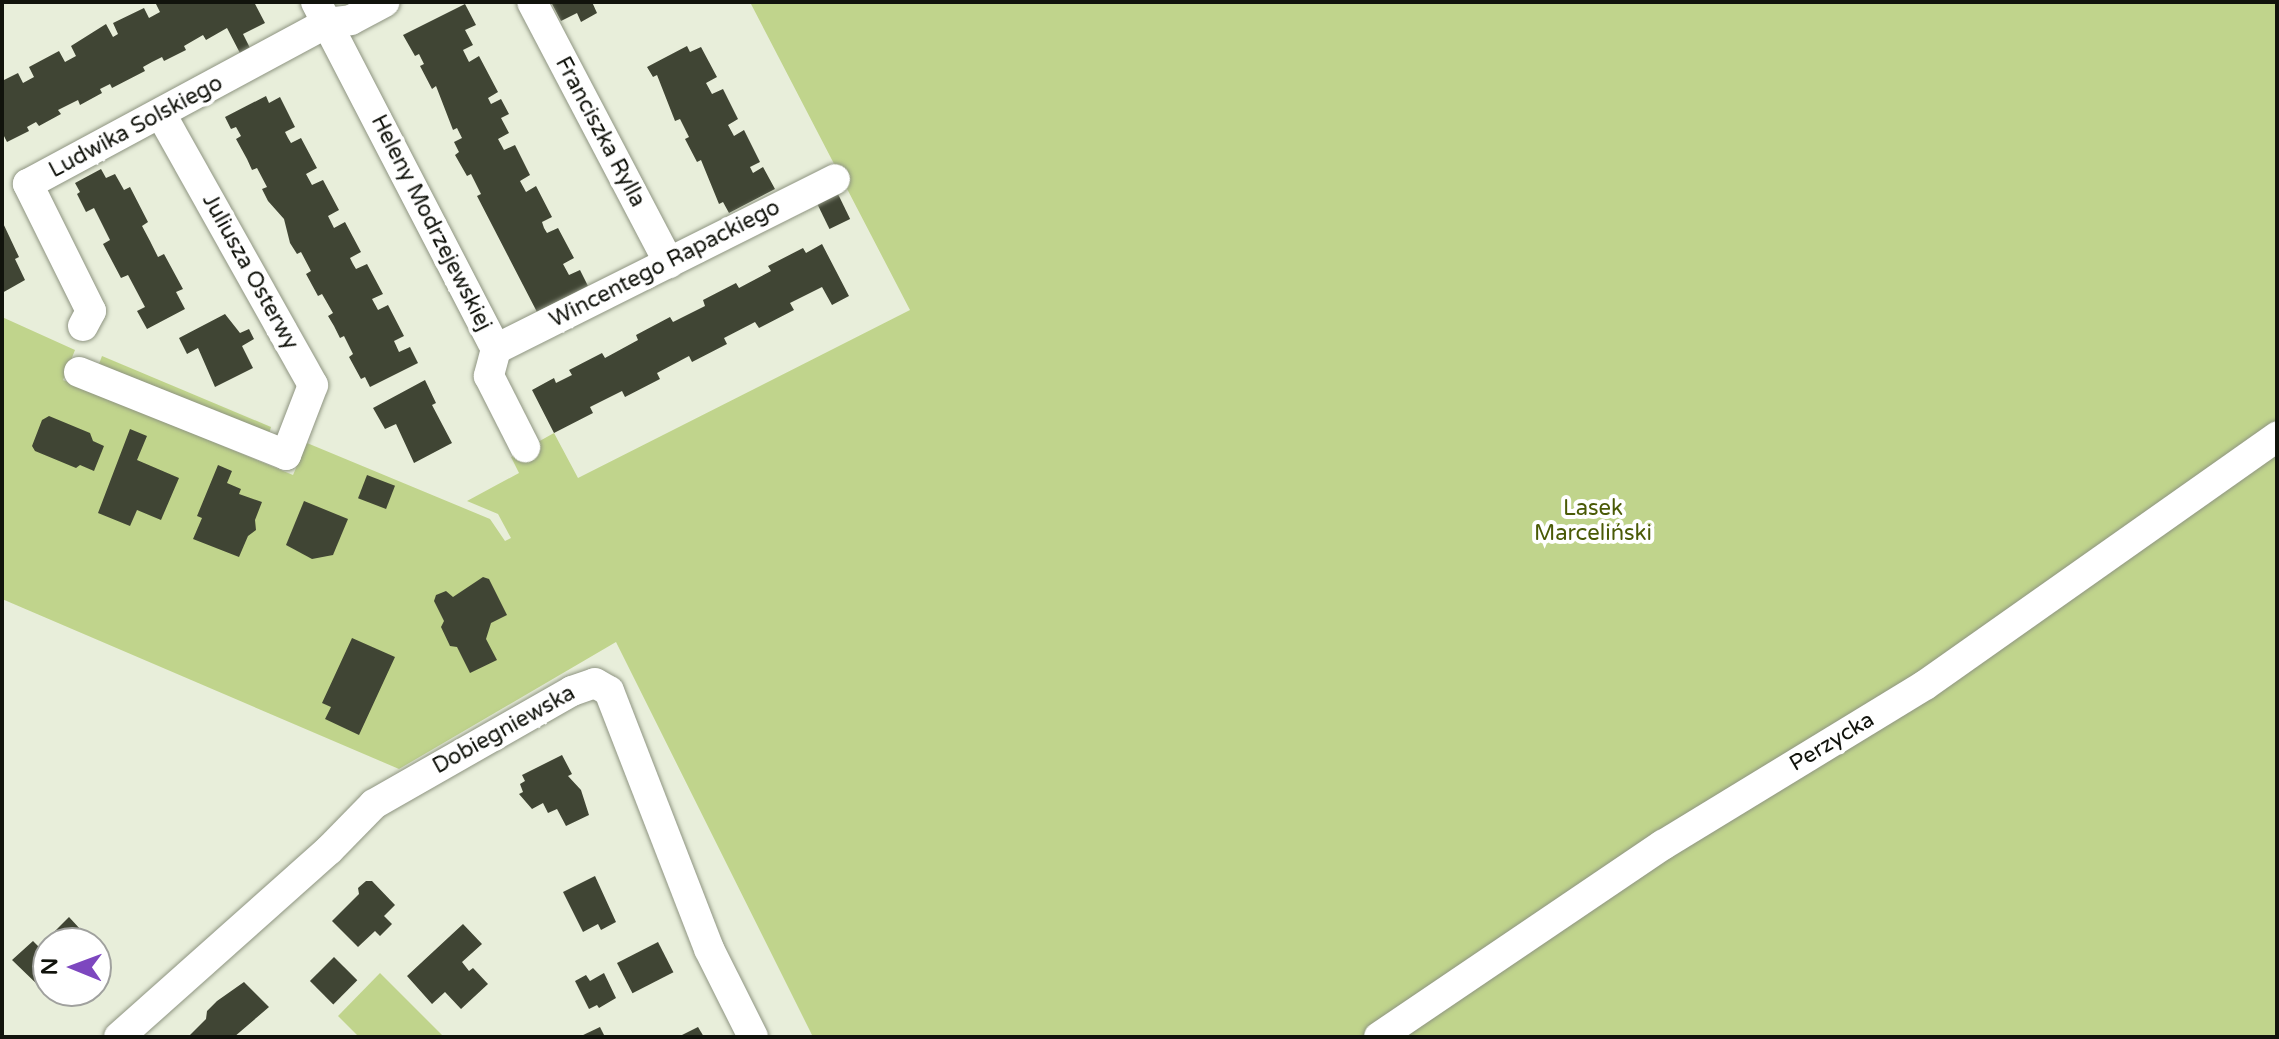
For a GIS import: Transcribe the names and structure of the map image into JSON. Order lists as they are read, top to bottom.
{
  "streets": {
    "street": [
      "Ludwika Solskiego",
      "Franciszka Rylla",
      "Heleny Modrzejewskiej",
      "Wincentego Rapackiego",
      "Juliusza Osterwy",
      "Dobiegniewska",
      "Perzycka"
    ]
  },
  "crossings": [
    ["Ludwika Solskiego", "Heleny Modrzejewskiej"],
    ["Ludwika Solskiego", "Juliusza Osterwy"],
    ["Franciszka Rylla", "Wincentego Rapackiego"],
    ["Heleny Modrzejewskiej", "Wincentego Rapackiego"]
  ],
  "parks": ["Lasek Marceliński"],
  "north": "left"
}
